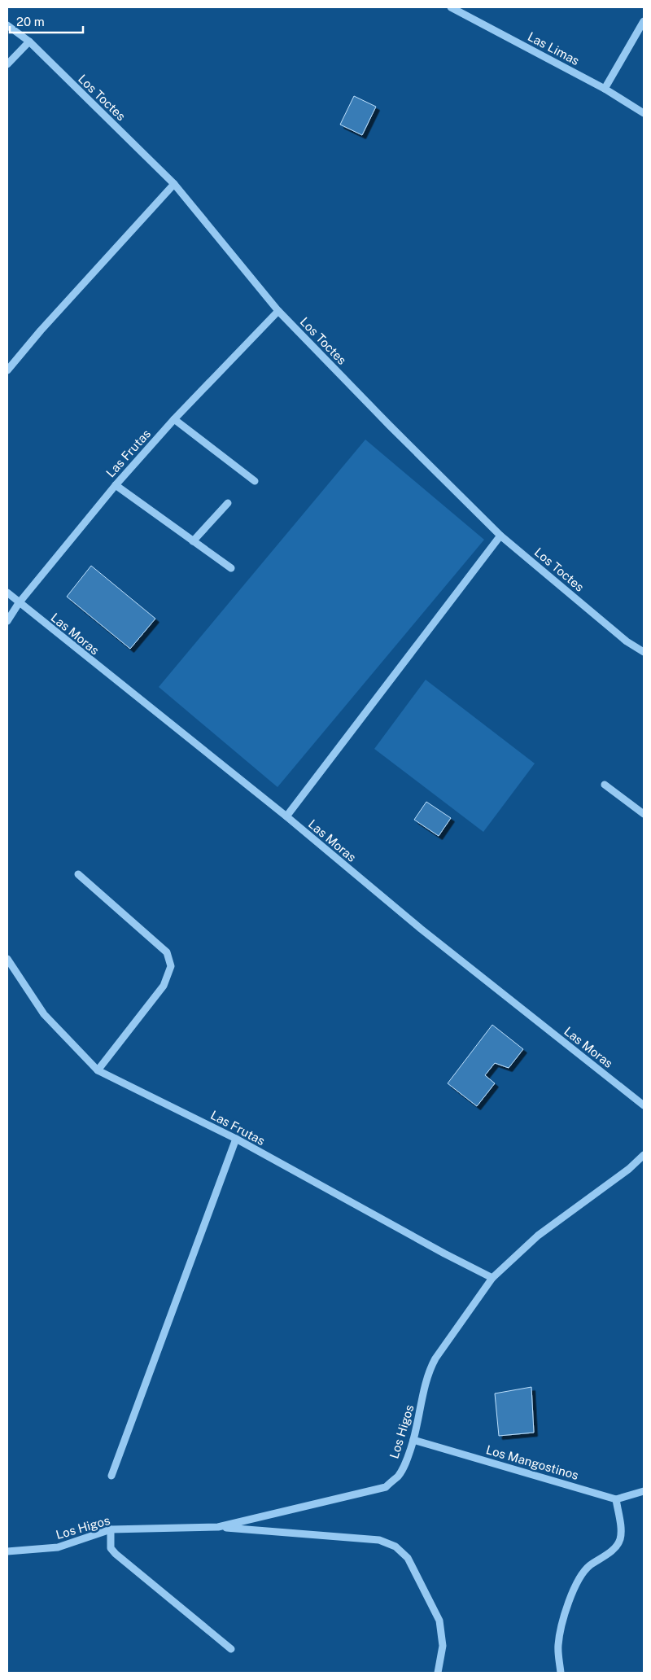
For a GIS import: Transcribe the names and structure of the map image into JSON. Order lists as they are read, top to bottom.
{
  "streets": {
    "street": [
      "Las Limas",
      "Los Toctes",
      "Las Frutas",
      "Las Moras",
      "Los Higos",
      "Los Mangostinos"
    ]
  },
  "crossings": [
    ["Los Toctes", "Las Frutas"],
    ["Las Frutas", "Las Moras"],
    ["Las Frutas", "Los Higos"],
    ["Los Higos", "Los Mangostinos"]
  ],
  "scale_bar": "20 m"
}
